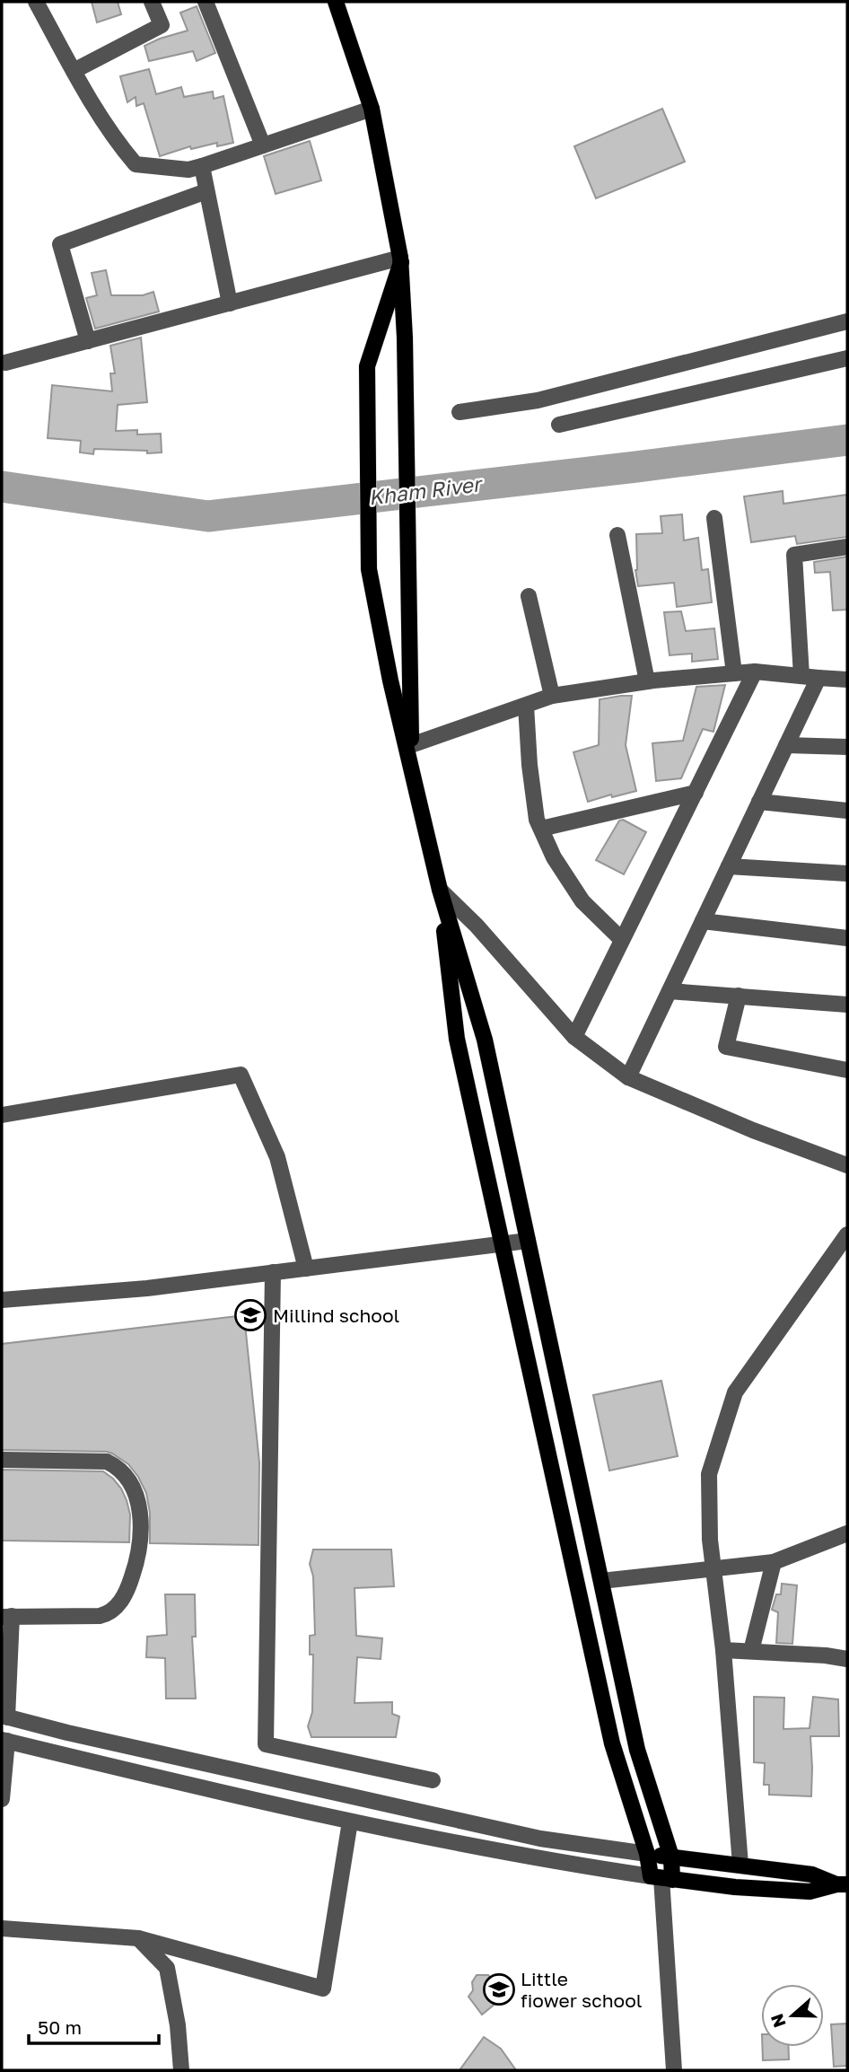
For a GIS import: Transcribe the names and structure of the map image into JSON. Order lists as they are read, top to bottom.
{
  "water": ["Kham River"],
  "places": {
    "school or university": ["Millind school", "Little fiower school"]
  },
  "scale_bar": "50 m",
  "north": "left"
}
